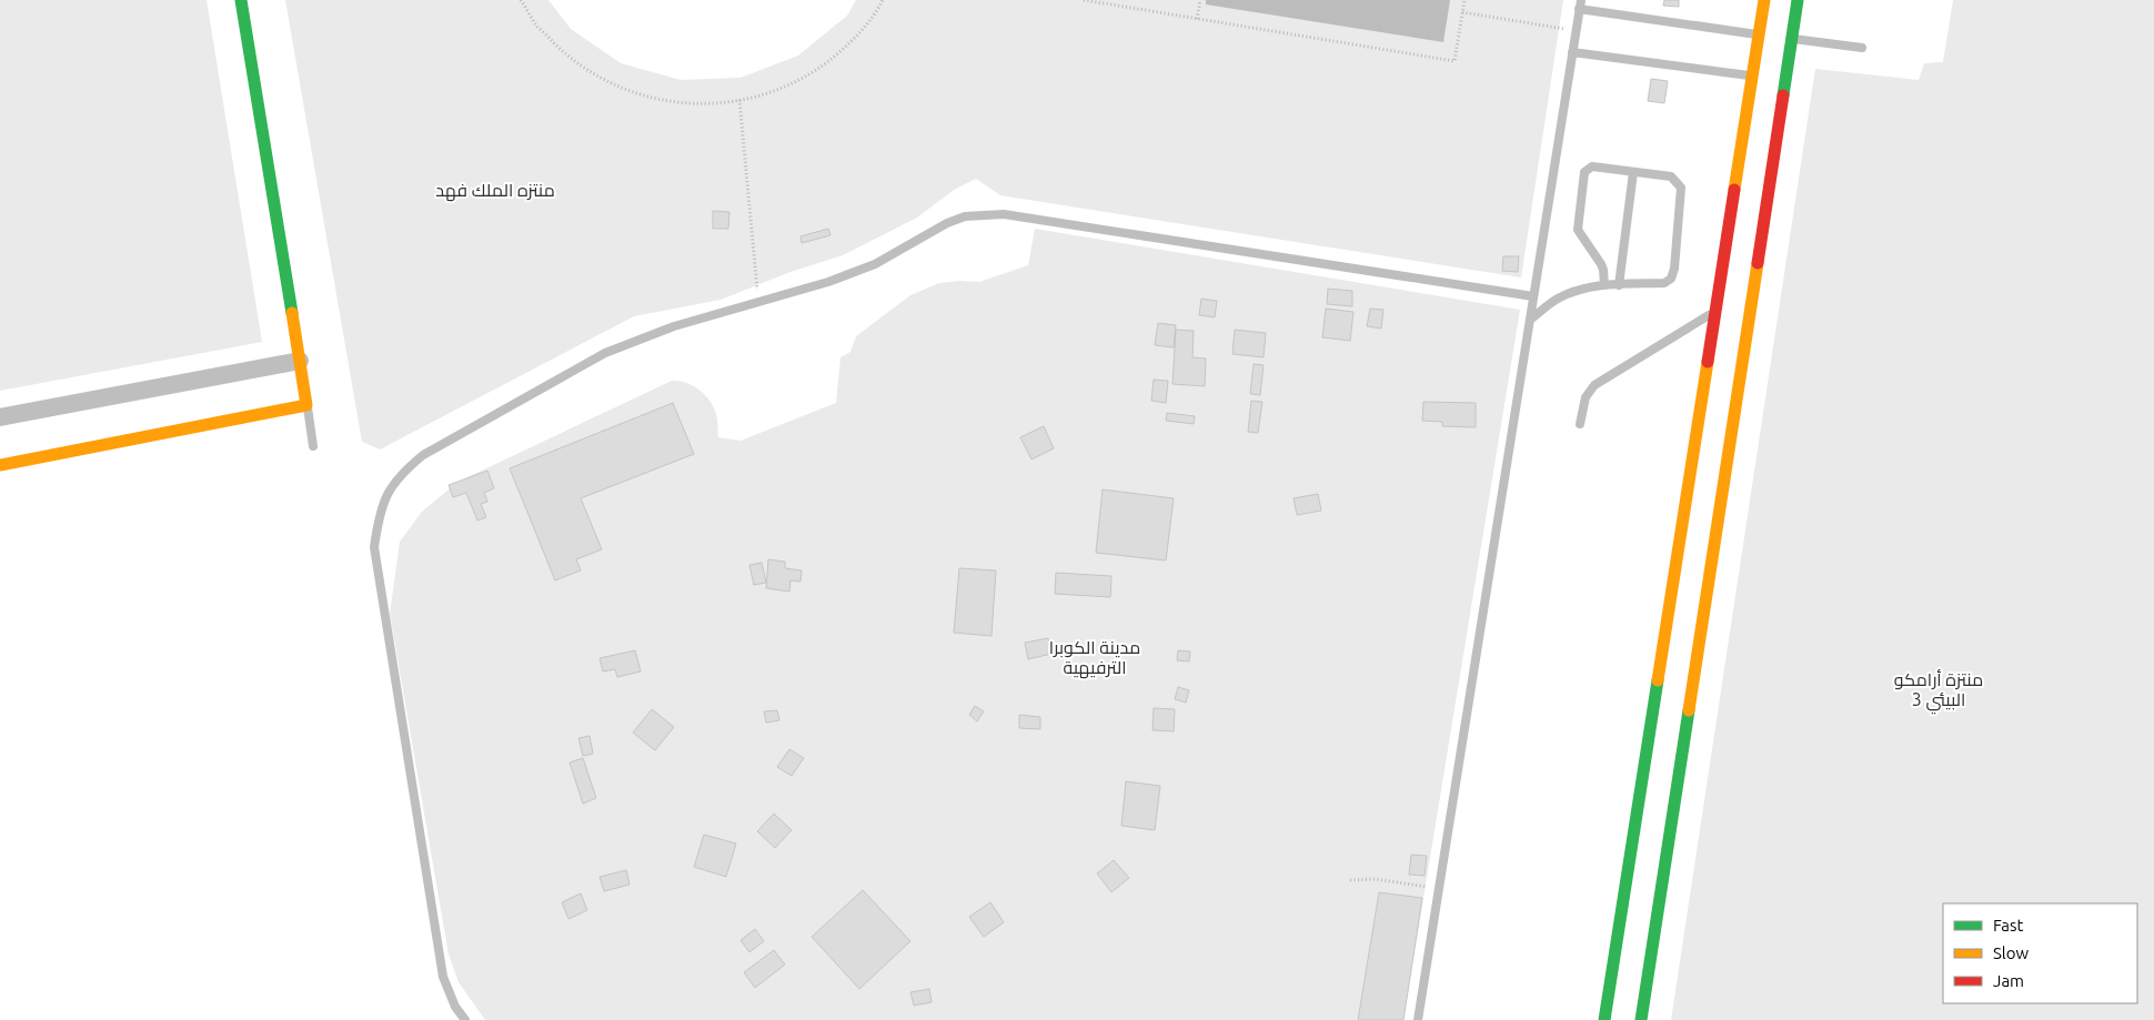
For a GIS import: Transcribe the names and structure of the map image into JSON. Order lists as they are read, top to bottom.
{
  "parks": ["منتزه الملك فهد", "مدينة الكوبرا الترفيهية", "منتزة أرامكو البيئي 3"],
  "legend": ["Fast", "Slow", "Jam"]
}
